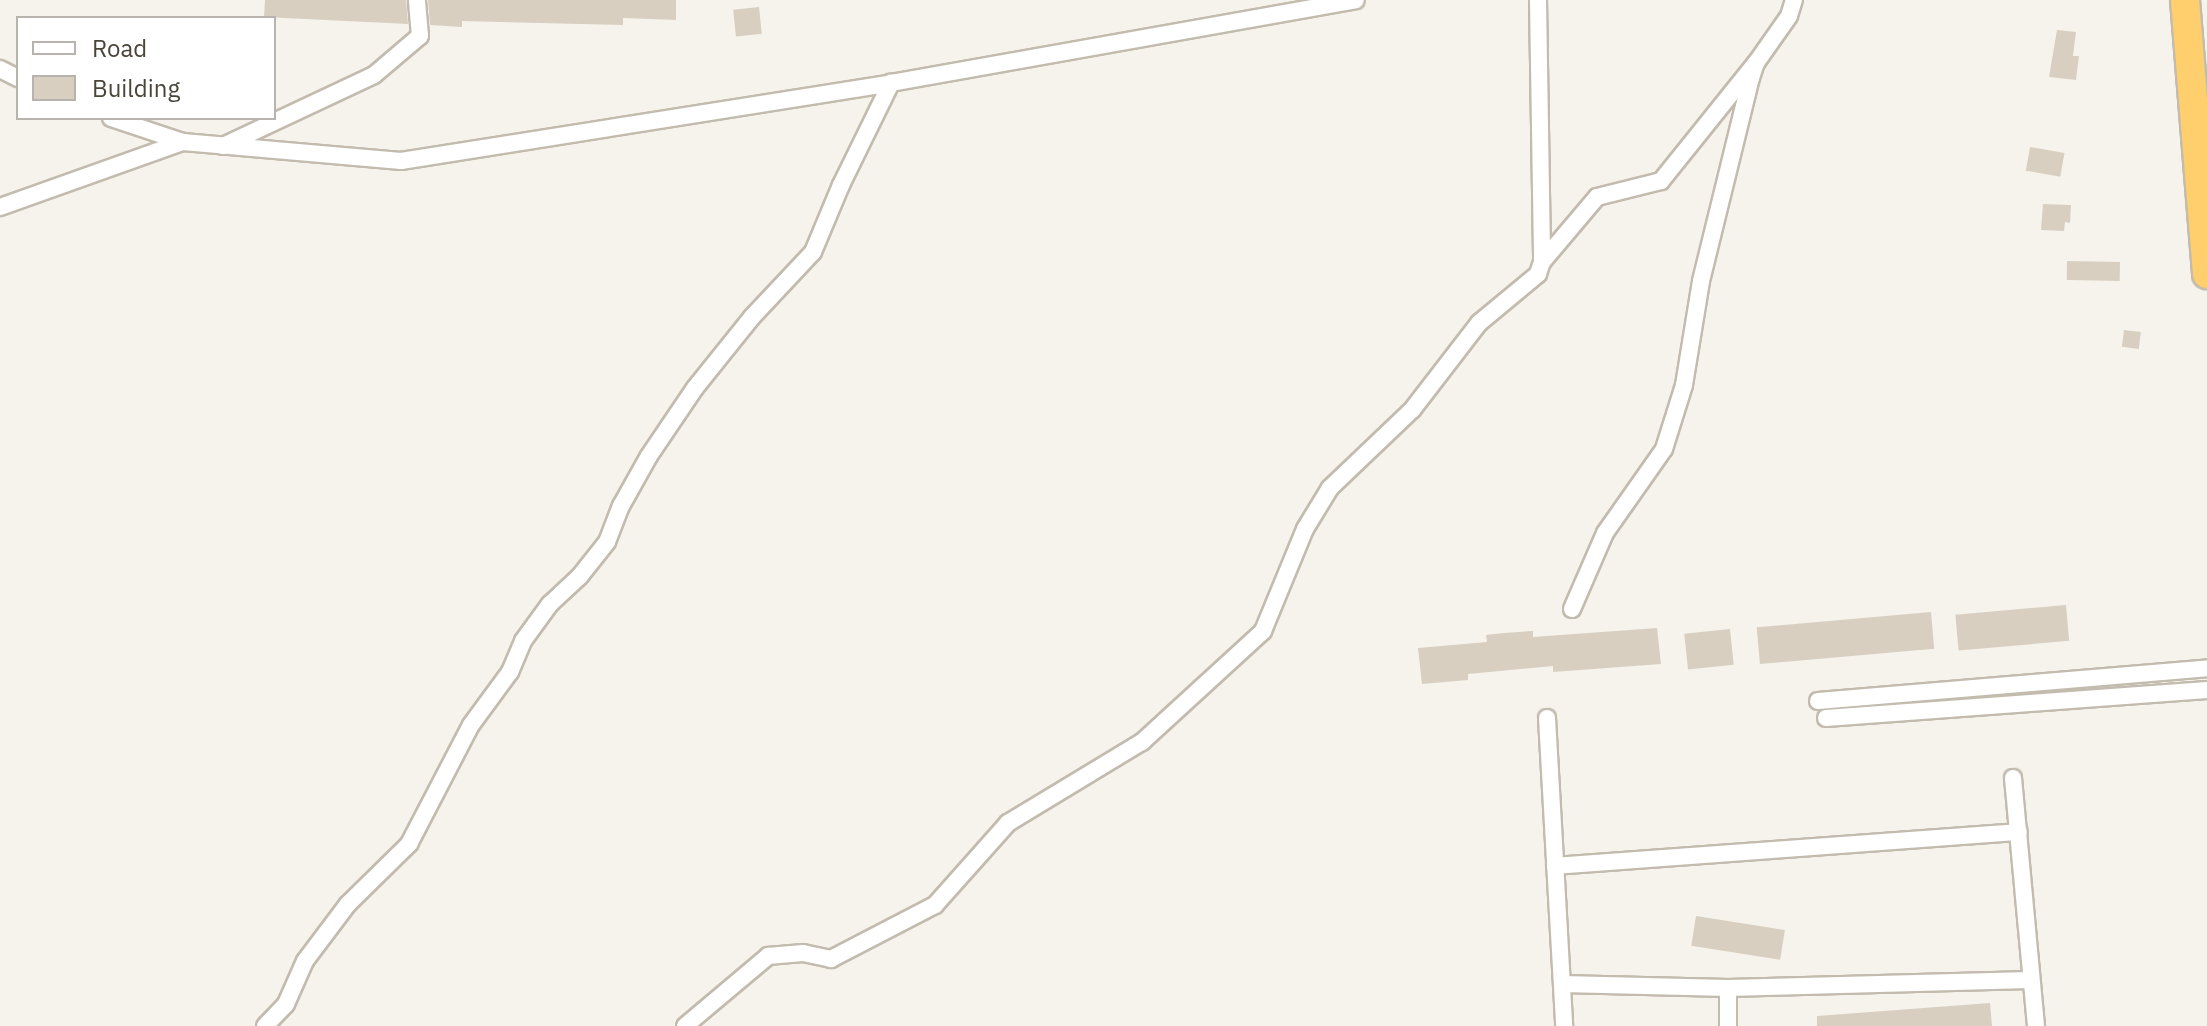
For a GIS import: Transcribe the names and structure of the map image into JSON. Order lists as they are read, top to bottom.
{
  "legend": ["Road", "Building"]
}
